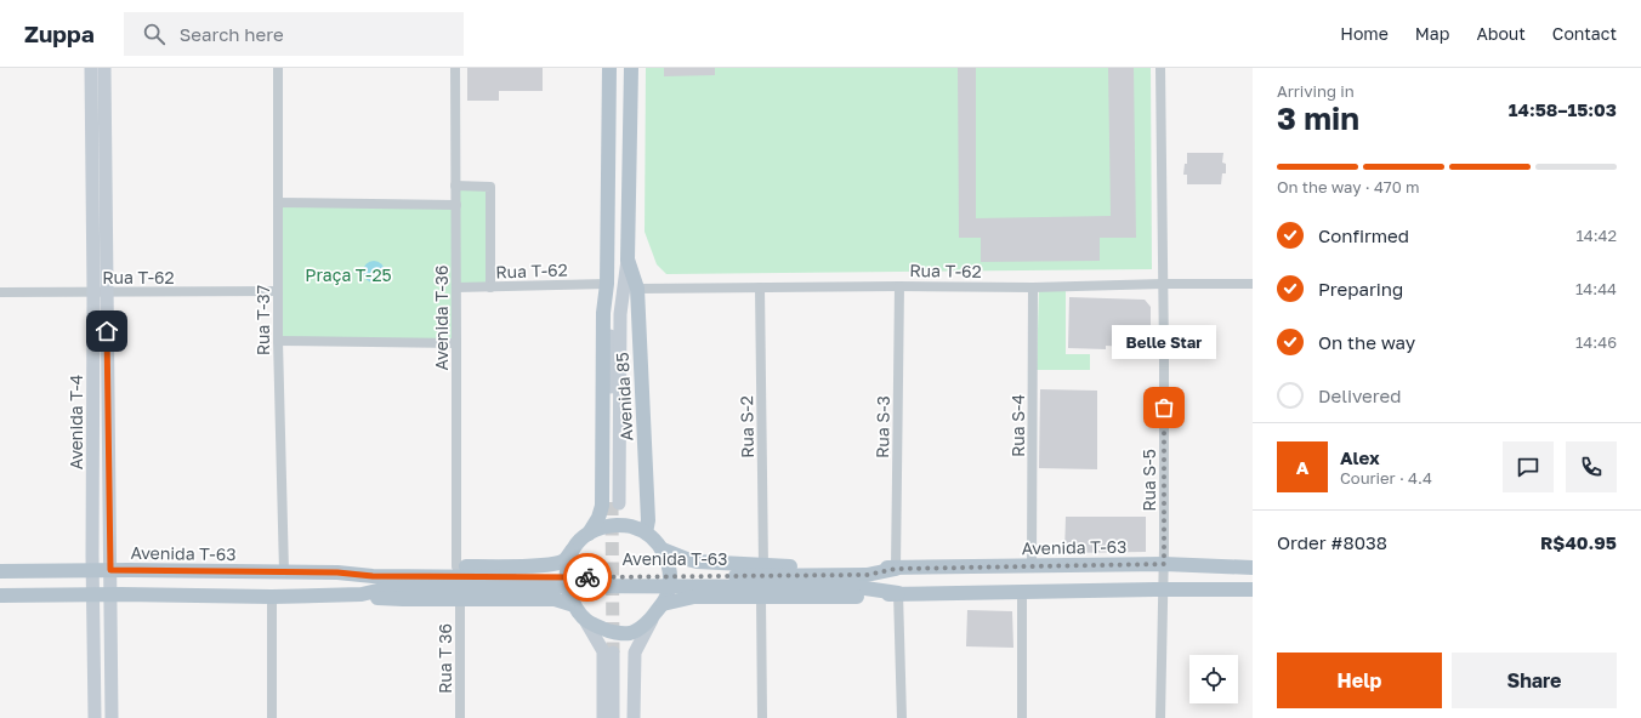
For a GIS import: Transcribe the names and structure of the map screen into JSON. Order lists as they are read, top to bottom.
{
  "streets": {
    "main road": ["Avenida 85", "Avenida T-4", "Avenida T-63"],
    "street": [
      "Rua T-62",
      "Avenida T-36",
      "Rua T-37",
      "Rua S-4",
      "Rua S-2",
      "Rua S-3",
      "Rua S-5",
      "Rua T 36"
    ]
  },
  "crossings": [
    ["Rua T-62", "Avenida T-36"],
    ["Rua T-62", "Rua T-37"],
    ["Rua T-62", "Avenida 85"],
    ["Rua T-62", "Avenida T-4"],
    ["Rua T-62", "Rua S-4"],
    ["Rua T-62", "Rua S-2"],
    ["Rua T-62", "Rua S-3"],
    ["Rua T-62", "Rua S-5"],
    ["Avenida T-36", "Avenida T-63"],
    ["Rua T-37", "Avenida T-63"],
    ["Avenida 85", "Avenida T-63"],
    ["Avenida T-4", "Avenida T-63"],
    ["Rua S-4", "Avenida T-63"],
    ["Rua S-2", "Avenida T-63"],
    ["Rua S-3", "Avenida T-63"],
    ["Rua S-5", "Avenida T-63"],
    ["Avenida T-63", "Rua T 36"]
  ],
  "parks": ["Praça T-25"],
  "places": ["Belle Star"],
  "page": {
    "header": "Zuppa",
    "search": "Search here",
    "nav": [
      "Home",
      "Map",
      "About",
      "Contact"
    ],
    "heading": ["3 min", "Arriving in", "14:58–15:03"],
    "panel": [
      "Alex",
      "Courier · 4.4",
      "Order #8038",
      "R$40.95"
    ],
    "bar": "On the way · 470 m",
    "list": [
      ["Confirmed", "14:42"],
      ["Preparing", "14:44"],
      ["On the way", "14:46"],
      "Delivered"
    ],
    "bubble": "Belle Star",
    "round": "A",
    "buttons": ["Help", "Share"]
  }
}
